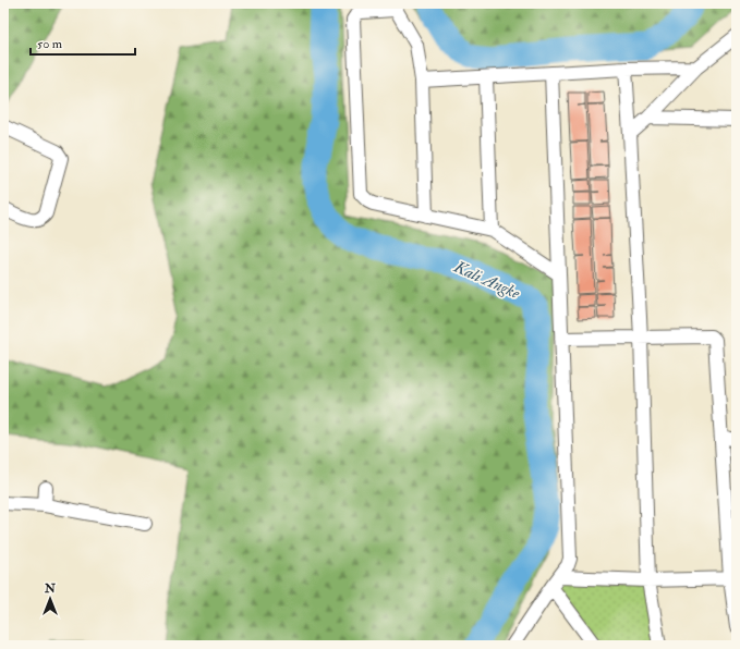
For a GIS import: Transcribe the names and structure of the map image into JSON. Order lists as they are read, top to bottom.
{
  "water": ["Kali Angke"],
  "scale_bar": "50 m",
  "north": "top"
}
